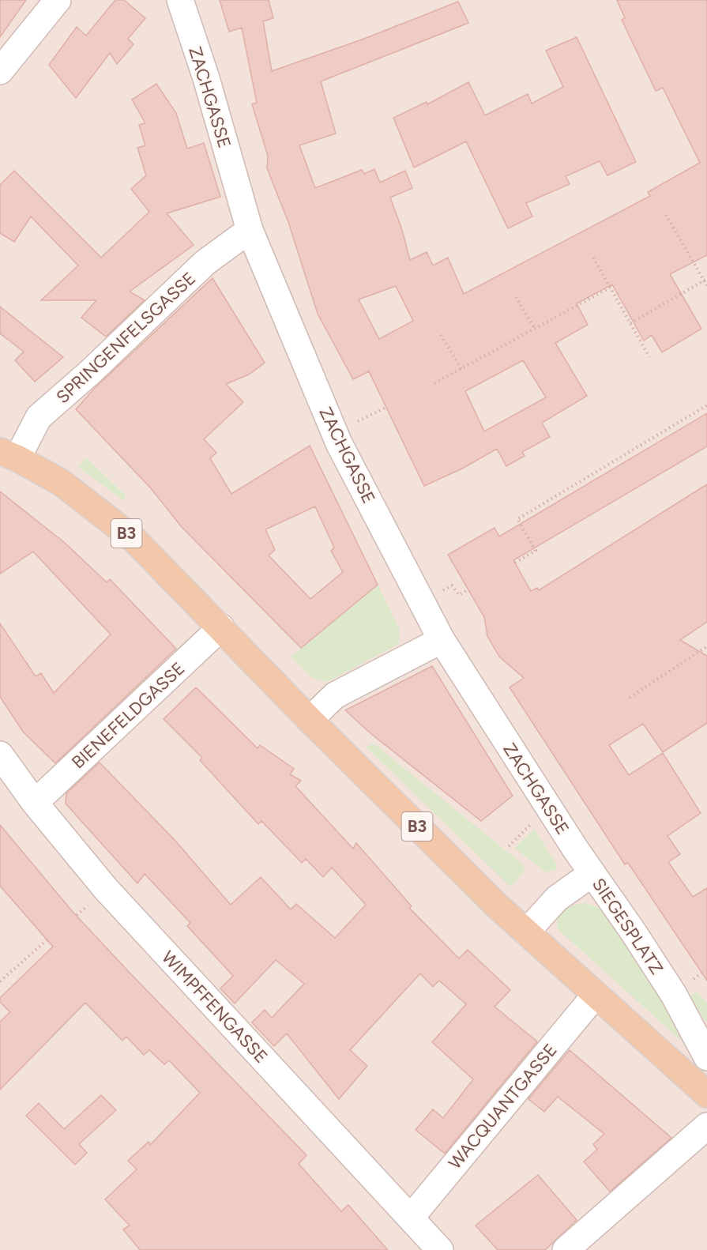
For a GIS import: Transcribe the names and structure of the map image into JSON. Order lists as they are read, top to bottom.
{
  "streets": {
    "main road": ["B3"],
    "street": [
      "ZACHGASSE",
      "SPRINGENFELSGASSE",
      "BIENEFELDGASSE",
      "SIEGESPLATZ",
      "WIMPFFENGASSE",
      "WACQUANTGASSE"
    ]
  },
  "crossings": [
    ["ZACHGASSE", "SPRINGENFELSGASSE"],
    ["ZACHGASSE", "SIEGESPLATZ"],
    ["SPRINGENFELSGASSE", "B3"],
    ["B3", "BIENEFELDGASSE"],
    ["B3", "SIEGESPLATZ"],
    ["B3", "WACQUANTGASSE"],
    ["BIENEFELDGASSE", "WIMPFFENGASSE"],
    ["WIMPFFENGASSE", "WACQUANTGASSE"]
  ]
}
